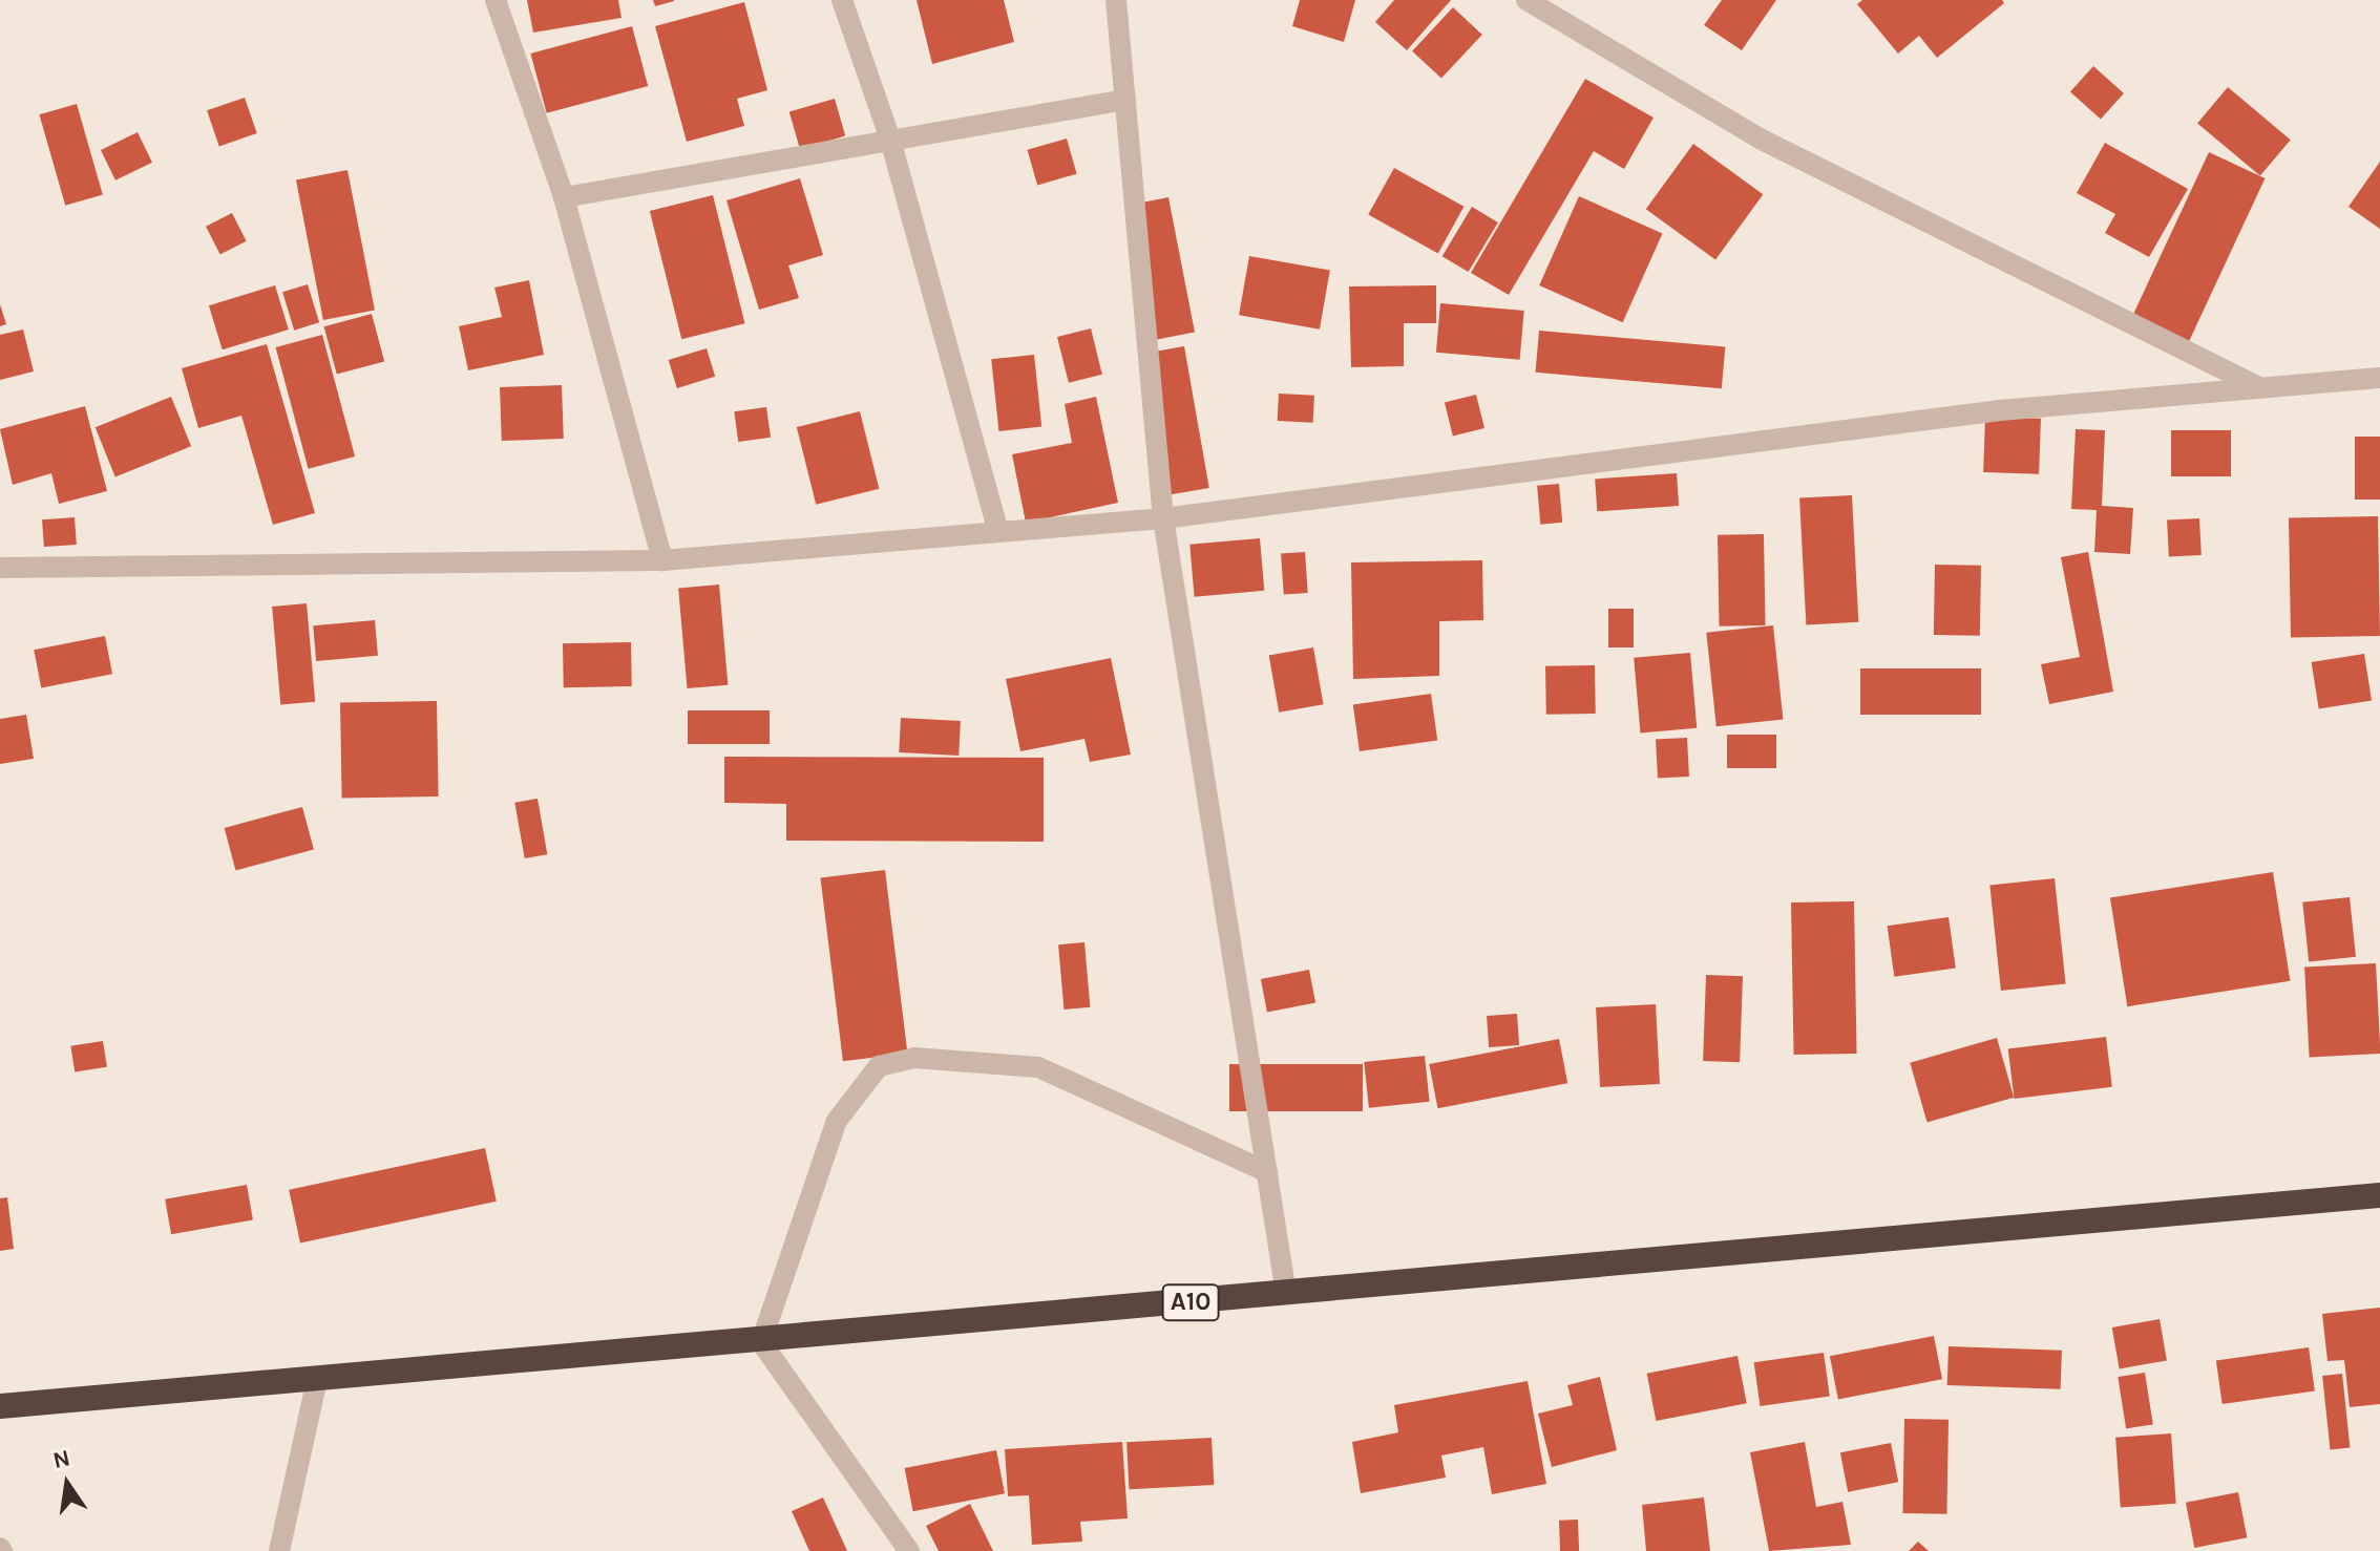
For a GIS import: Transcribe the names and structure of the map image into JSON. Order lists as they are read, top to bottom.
{
  "streets": {
    "highway": ["A10"]
  },
  "north": "top"
}
